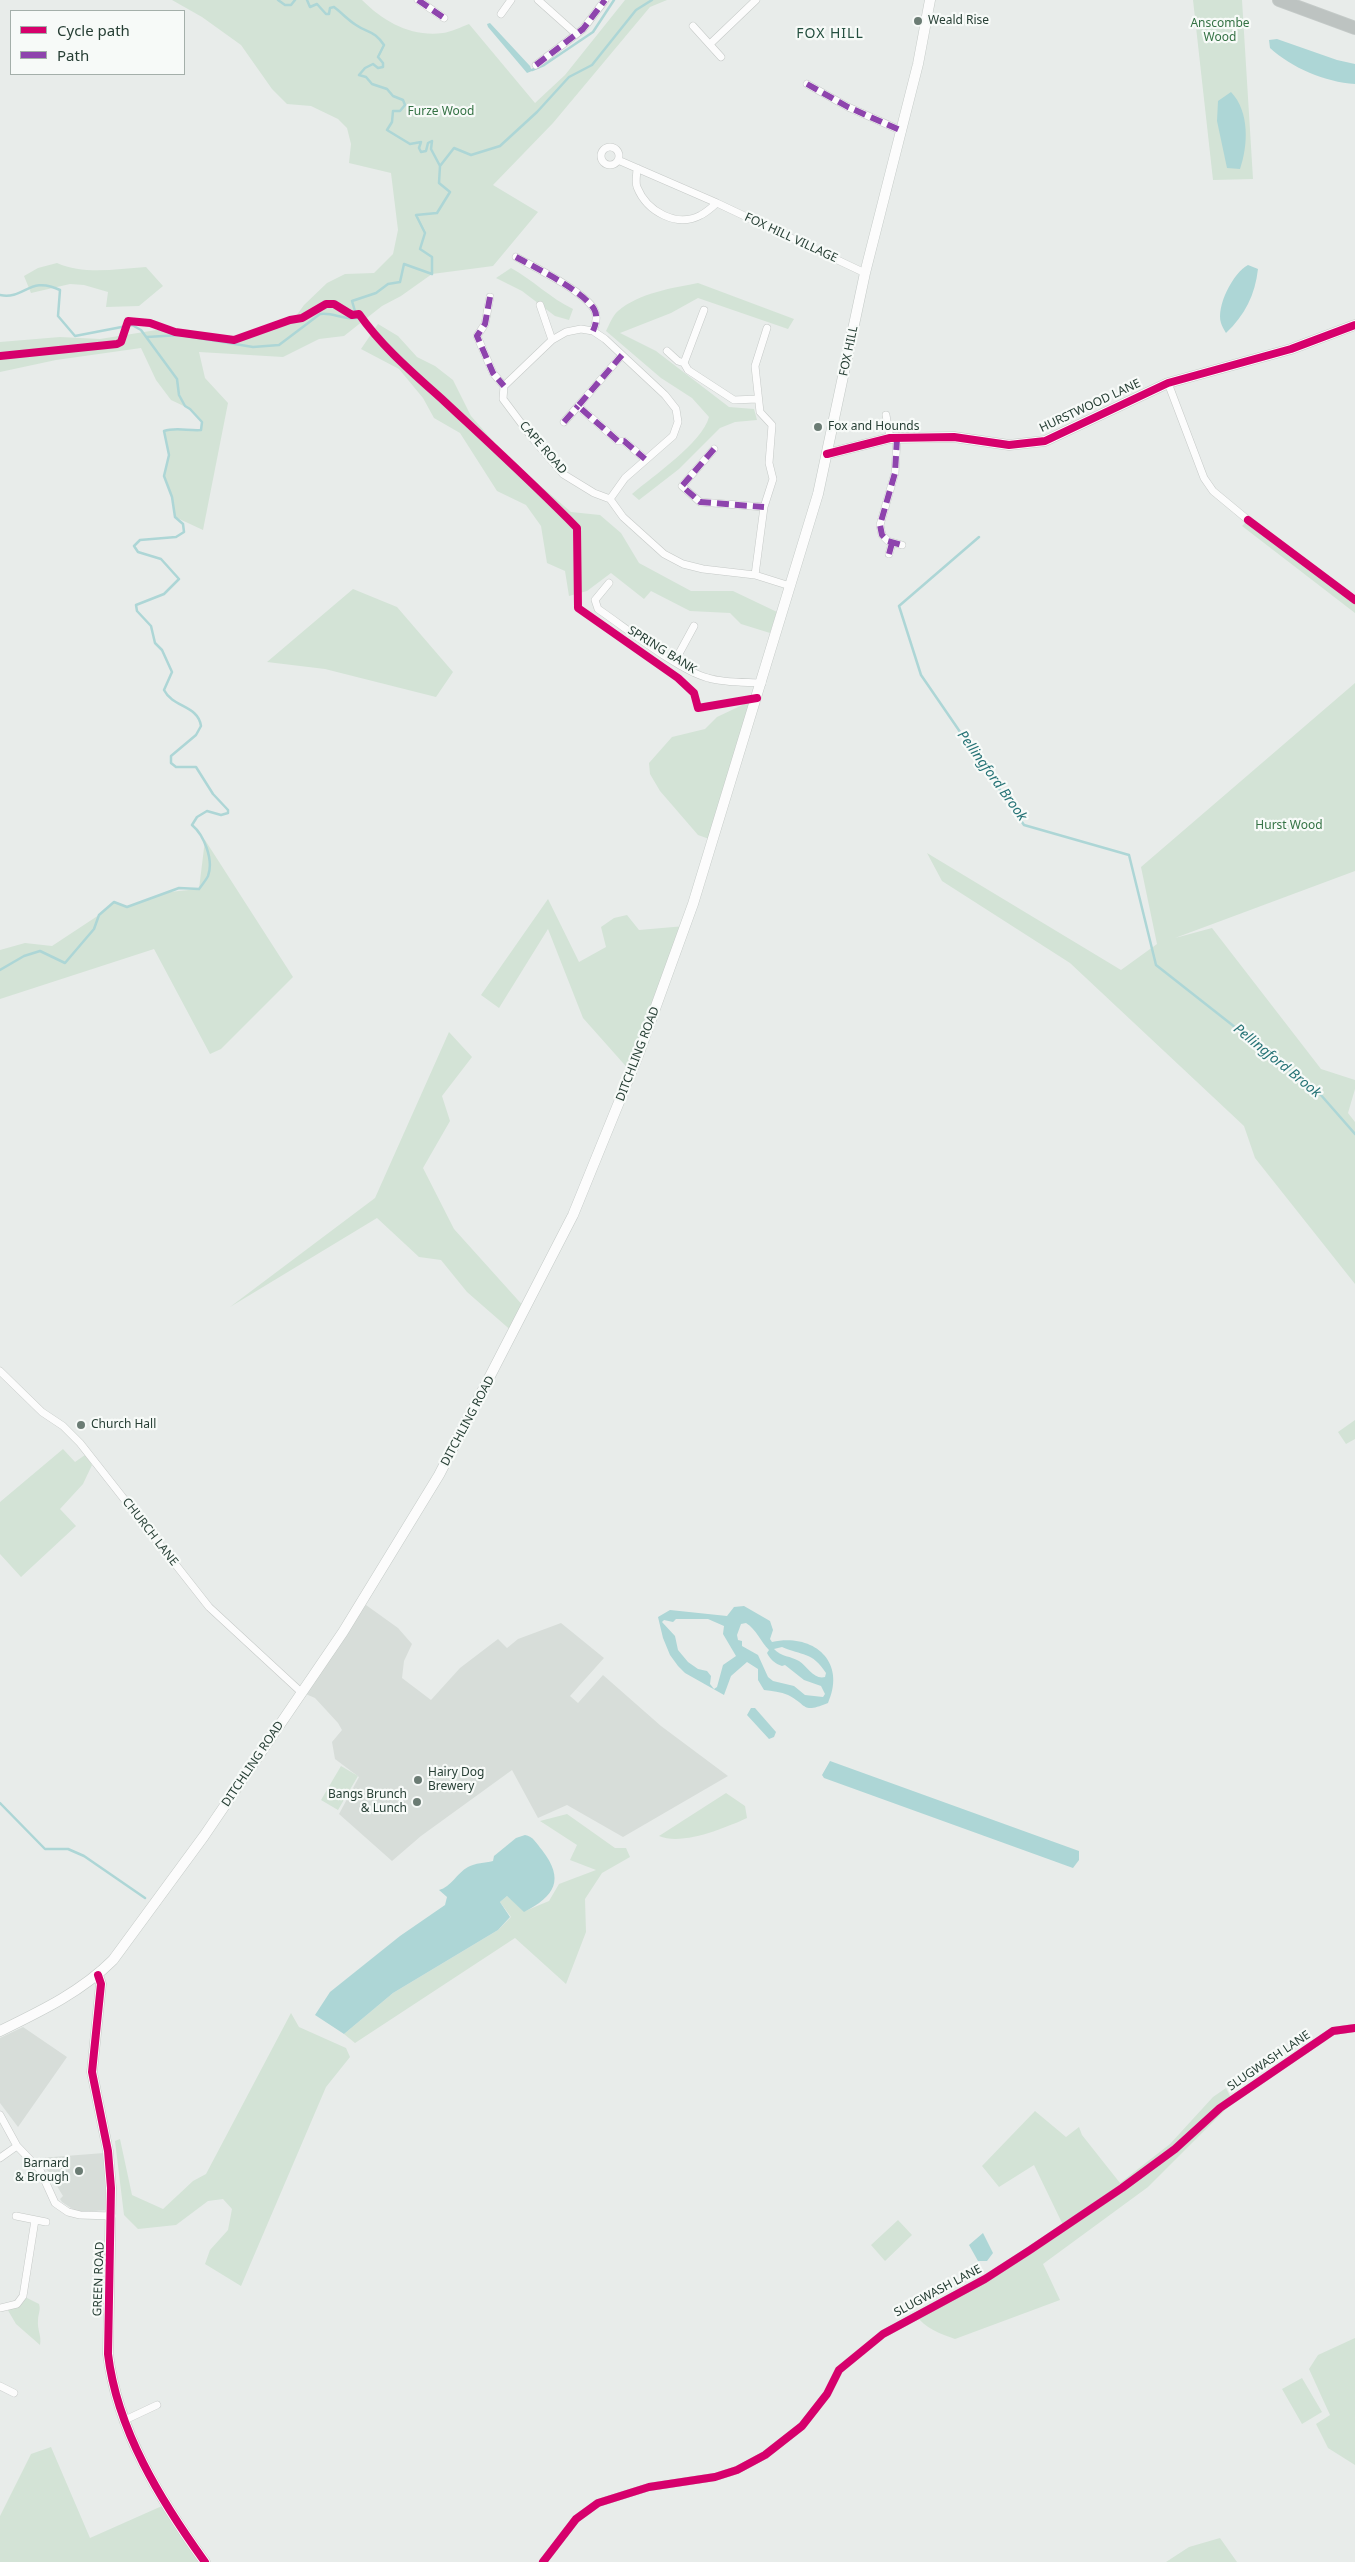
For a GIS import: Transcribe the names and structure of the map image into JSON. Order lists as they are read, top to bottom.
{
  "streets": {
    "main road": [
      "FOX HILL",
      "HURSTWOOD LANE",
      "DITCHLING ROAD",
      "GREEN ROAD"
    ],
    "street": [
      "FOX HILL VILLAGE",
      "CAPE ROAD",
      "SPRING BANK",
      "CHURCH LANE",
      "SLUGWASH LANE"
    ]
  },
  "crossings": [
    ["FOX HILL VILLAGE", "FOX HILL"],
    ["FOX HILL", "HURSTWOOD LANE"],
    ["FOX HILL", "SPRING BANK"],
    ["FOX HILL", "DITCHLING ROAD"],
    ["DITCHLING ROAD", "CHURCH LANE"],
    ["DITCHLING ROAD", "GREEN ROAD"]
  ],
  "districts": ["FOX HILL"],
  "water": ["Pellingford Brook"],
  "parks": ["Anscombe Wood", "Furze Wood", "Hurst Wood"],
  "places": [
    "Weald Rise",
    "Fox and Hounds",
    "Church Hall",
    "Hairy Dog Brewery",
    "Bangs Brunch & Lunch",
    "Barnard & Brough"
  ],
  "legend": ["Cycle path", "Path"]
}
